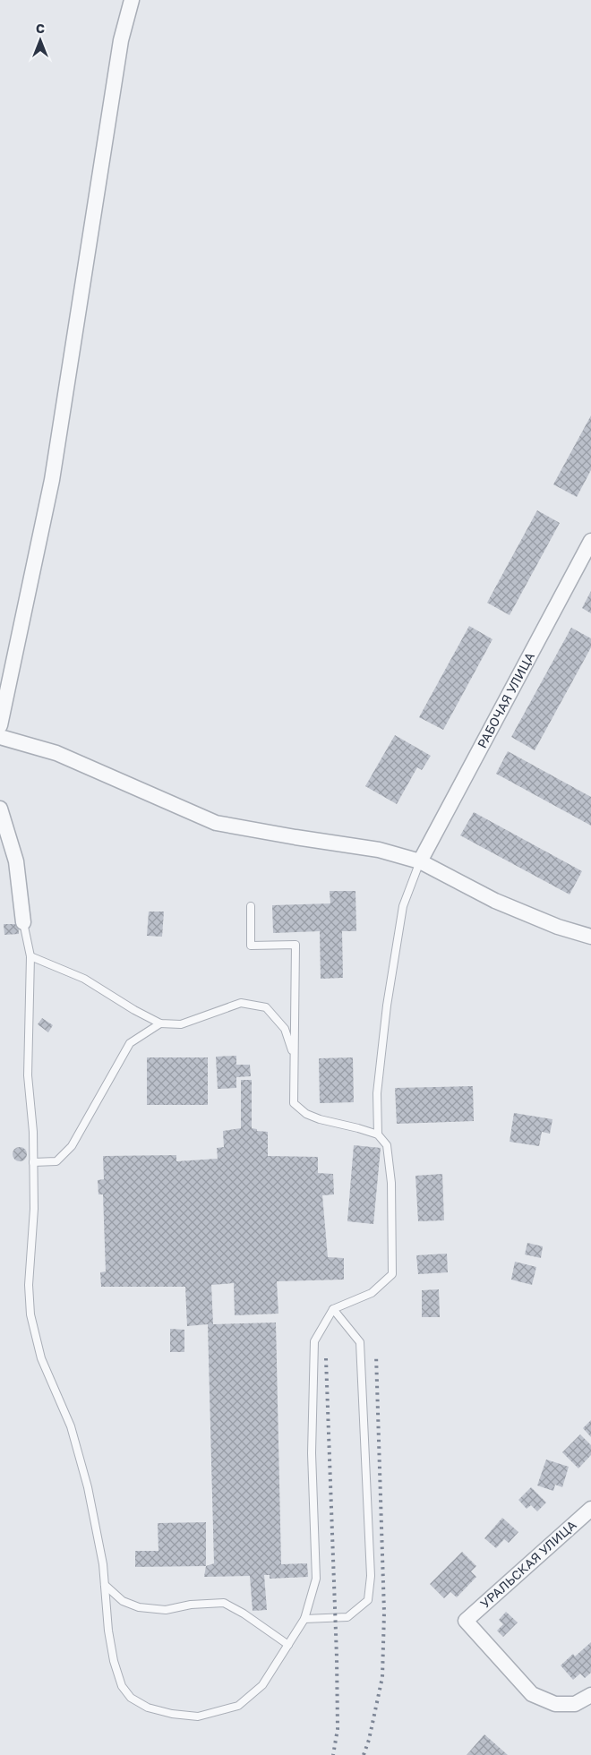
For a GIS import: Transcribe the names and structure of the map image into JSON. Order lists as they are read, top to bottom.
{
  "streets": {
    "street": ["РАБОЧАЯ УЛИЦА", "УРАЛЬСКАЯ УЛИЦА"]
  },
  "north": "top"
}
